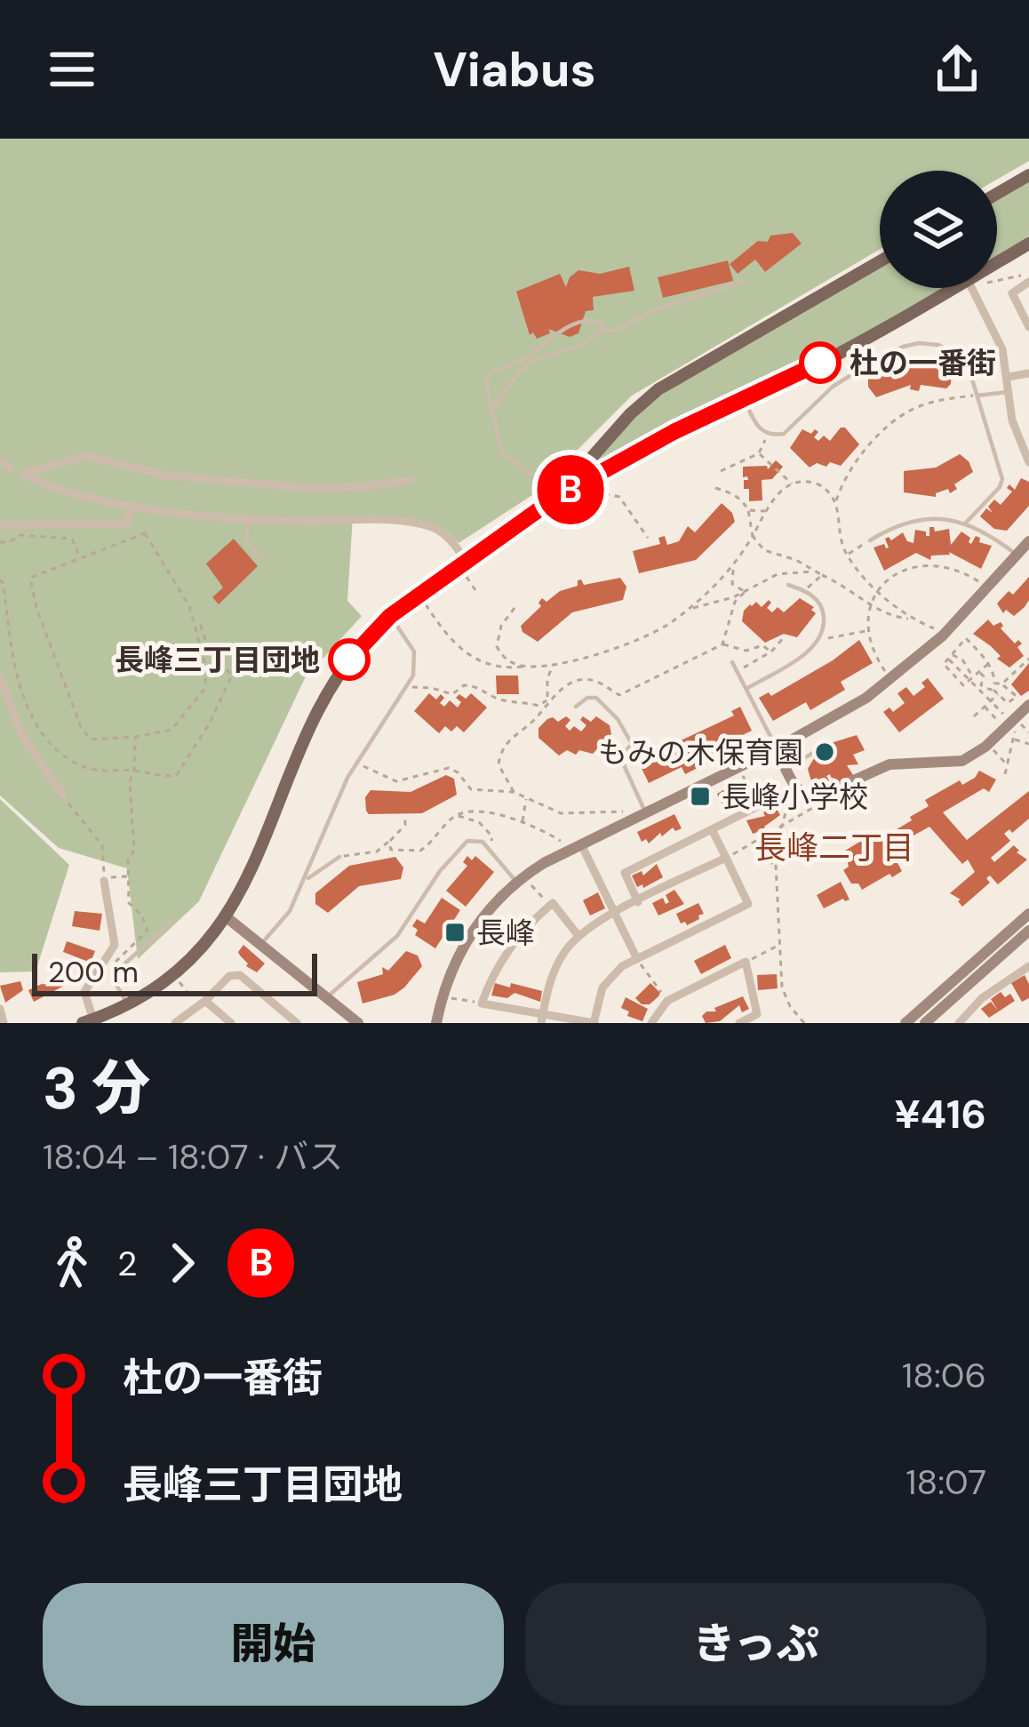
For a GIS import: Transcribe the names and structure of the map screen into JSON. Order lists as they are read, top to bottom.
{
  "districts": ["長峰二丁目"],
  "places": {
    "other": ["杜の一番街", "長峰三丁目団地", "もみの木保育園"],
    "transit": ["長峰小学校", "長峰"]
  },
  "lines": ["bus line B"],
  "scale_bar": "200 m",
  "page": {
    "header": "Viabus",
    "on_map": "B",
    "scale": "200 m",
    "heading": ["3 分", "18:04 – 18:07 · バス", "¥416"],
    "legs": ["2", "B"],
    "list": [
      {
        "name": "杜の一番街",
        "value": "18:06"
      },
      {
        "name": "長峰三丁目団地",
        "value": "18:07"
      }
    ],
    "buttons": ["開始", "きっぷ"]
  }
}
